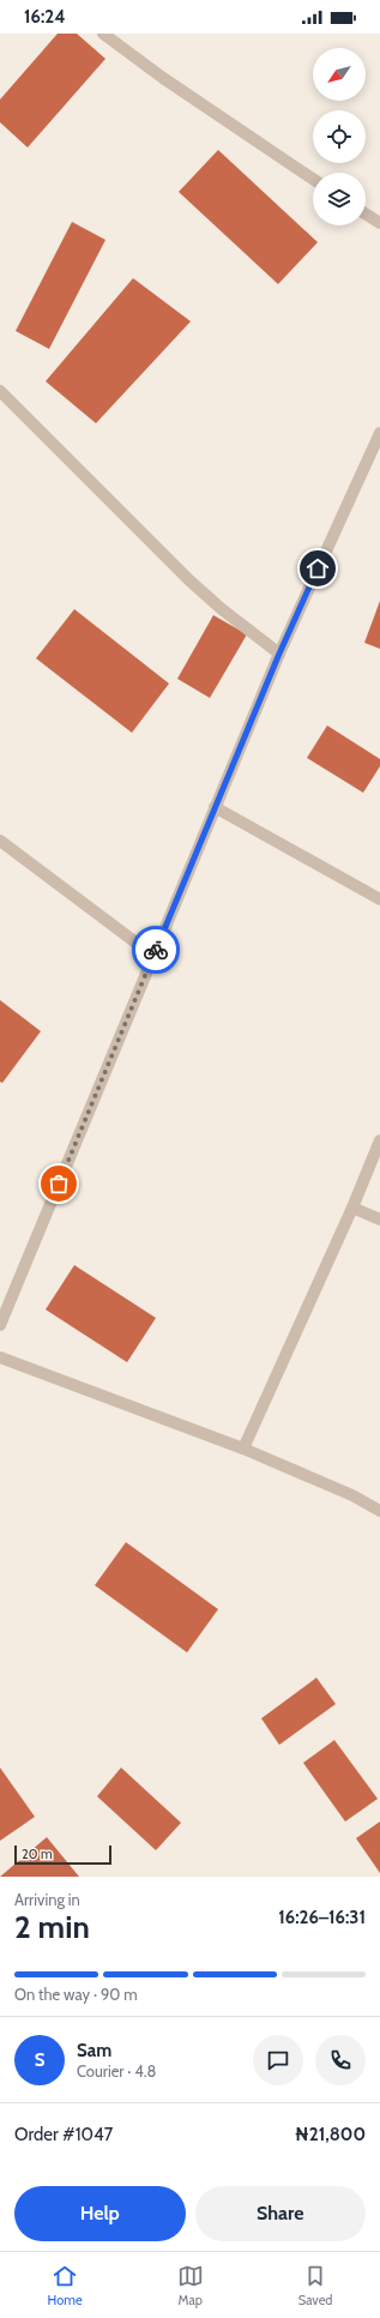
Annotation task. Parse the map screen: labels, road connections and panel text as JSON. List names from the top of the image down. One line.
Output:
{"scale_bar":"20 m","north":"bottom left","page":{"status":"16:24","scale":"20 m","heading":["2 min","Arriving in","16:26–16:31"],"panel":["Sam","Courier · 4.8","Order #1047","₦21,800"],"bar":"On the way · 90 m","round":"S","buttons":["Help","Share"],"tabs":["Home","Map","Saved"]}}
